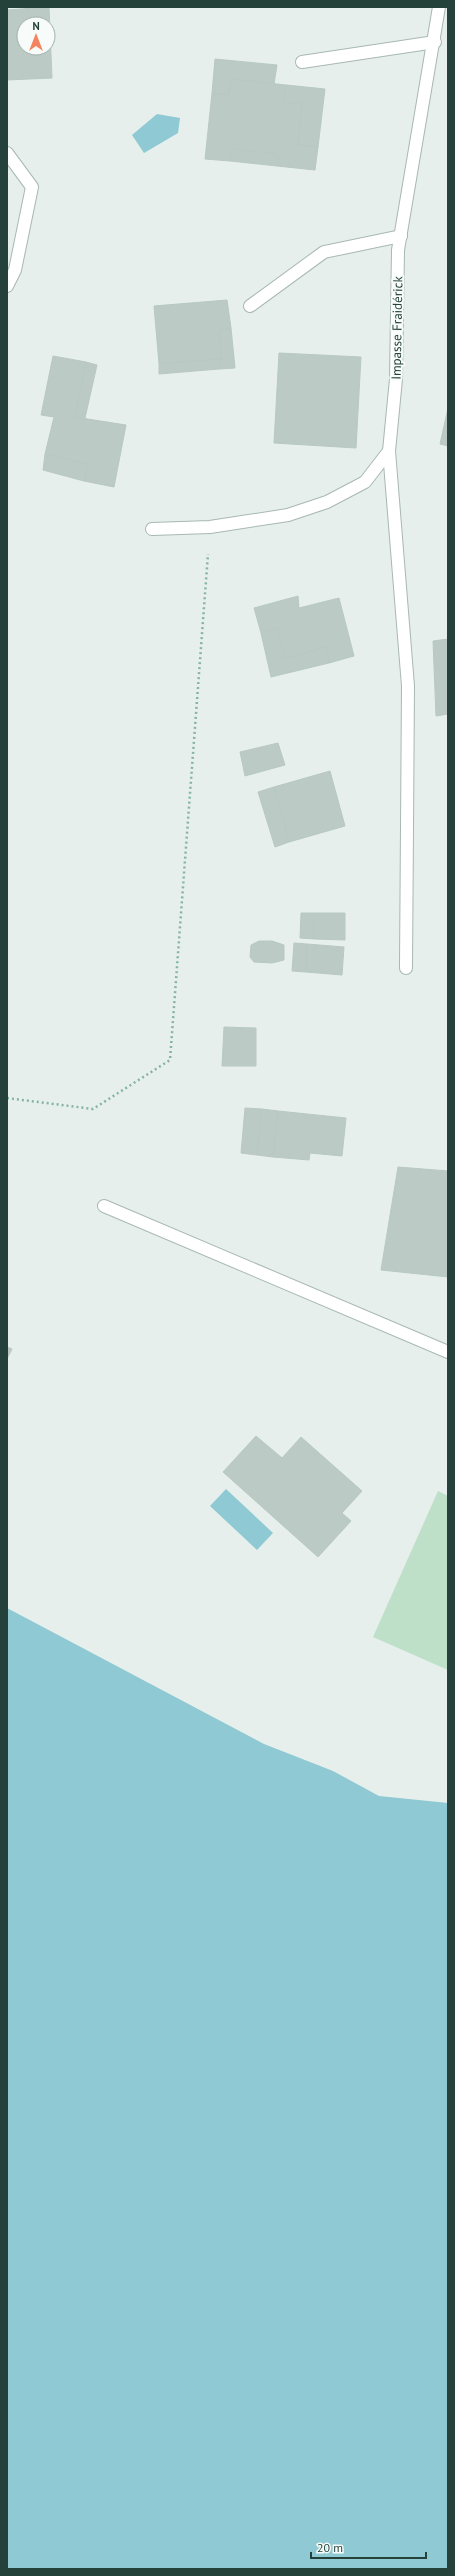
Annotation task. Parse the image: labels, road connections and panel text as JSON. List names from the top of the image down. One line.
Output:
{"streets":{"street":["Impasse Fraidérick"]},"scale_bar":"20 m","north":"top"}
